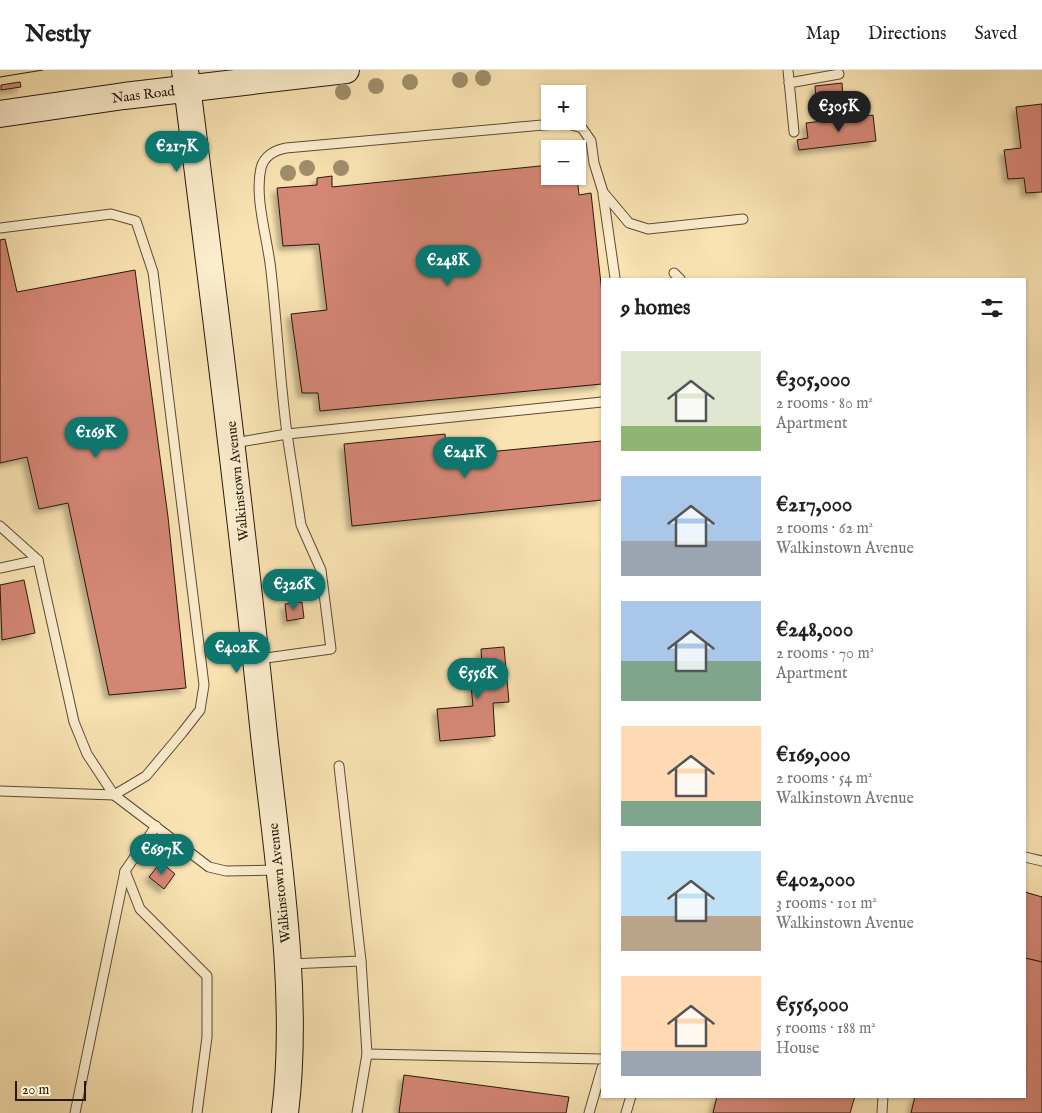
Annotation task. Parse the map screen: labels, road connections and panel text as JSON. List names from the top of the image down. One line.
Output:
{"streets":{"main road":["Naas Road","Walkinstown Avenue"]},"crossings":[["Naas Road","Walkinstown Avenue"]],"scale_bar":"20 m","page":{"header":"Nestly","nav":["Map","Directions","Saved"],"map_buttons":["+","−"],"price":["€305K","€217K","€248K","€169K","€241K","€326K","€402K","€556K","€697K"],"heading":"9 homes","list":[{"name":"€305,000","note":"2 rooms · 80 m² · Apartment"},{"name":"€217,000","note":"2 rooms · 62 m² · Walkinstown Avenue"},{"name":"€248,000","note":"2 rooms · 70 m² · Apartment"},{"name":"€169,000","note":"2 rooms · 54 m² · Walkinstown Avenue"},{"name":"€402,000","note":"3 rooms · 101 m² · Walkinstown Avenue"},{"name":"€556,000","note":"5 rooms · 188 m² · House"}],"scale":"20 m"}}
